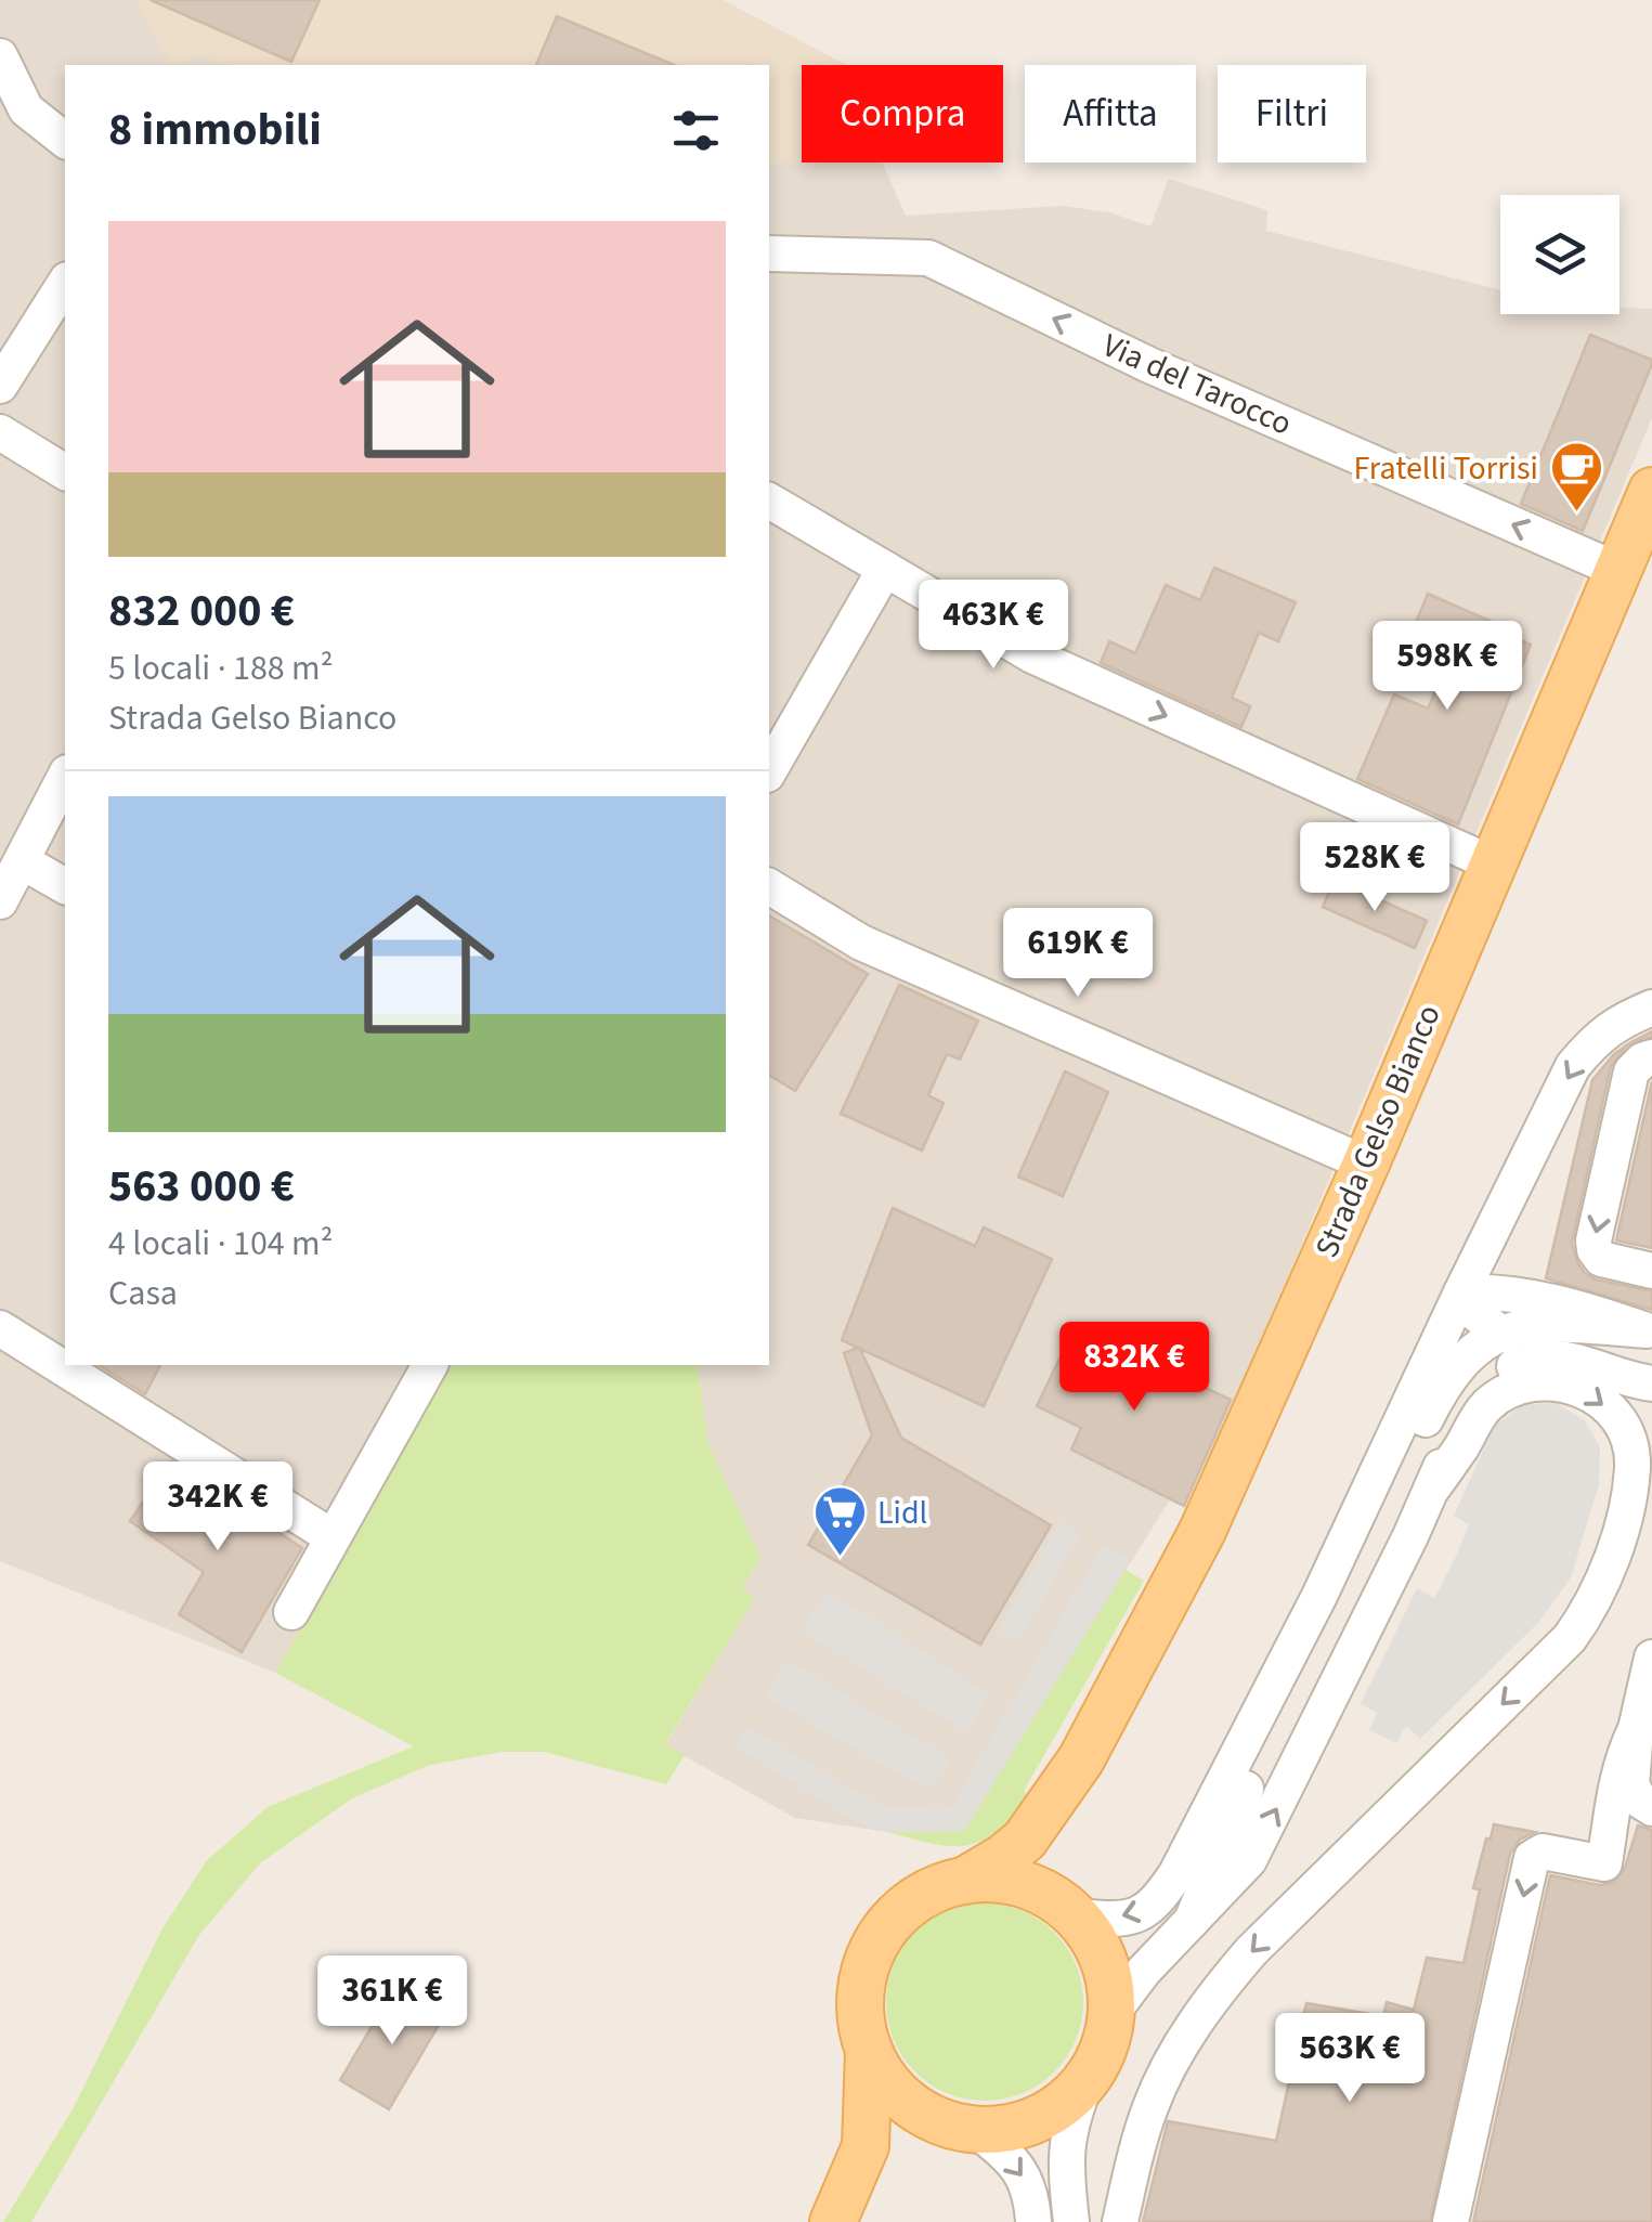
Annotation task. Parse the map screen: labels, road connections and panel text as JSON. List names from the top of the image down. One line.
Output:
{"streets":{"main road":["Strada Gelso Bianco"],"street":["Via del Tarocco"]},"crossings":[["Via del Tarocco","Strada Gelso Bianco"]],"places":{"cafe":["Fratelli Torrisi"],"supermarket":["Lidl"]},"page":{"chip":["Compra","Affitta","Filtri"],"heading":"8 immobili","list":[{"name":"832 000 €","note":"5 locali · 188 m² · Strada Gelso Bianco"},{"name":"563 000 €","note":"4 locali · 104 m² · Casa"}],"price":["463K €","598K €","528K €","619K €","832K €","342K €","361K €","563K €"]}}
